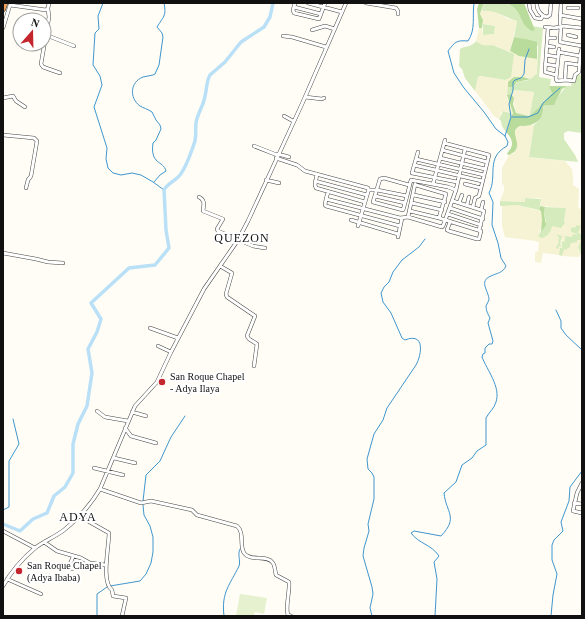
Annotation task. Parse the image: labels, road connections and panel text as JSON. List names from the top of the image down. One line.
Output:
{"districts":["QUEZON","ADYA"],"places":["San Roque Chapel - Adya Ilaya","San Roque Chapel (Adya Ibaba)"],"north":"top"}
